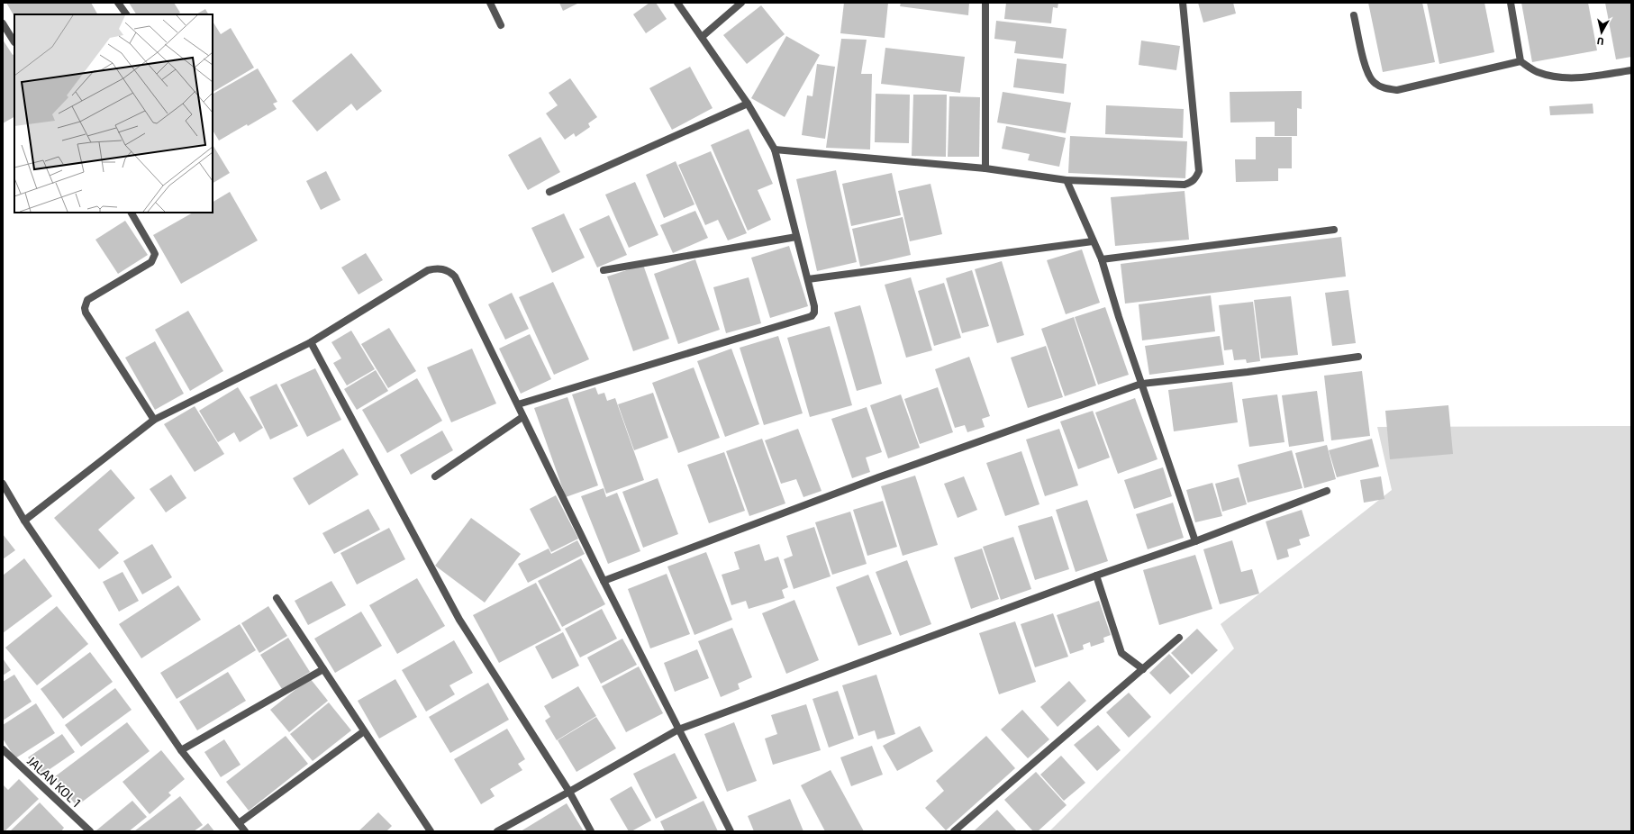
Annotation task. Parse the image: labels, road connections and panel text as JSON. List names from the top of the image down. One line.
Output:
{"streets":{"street":["JALAN KOL 1"]},"north":"bottom"}
